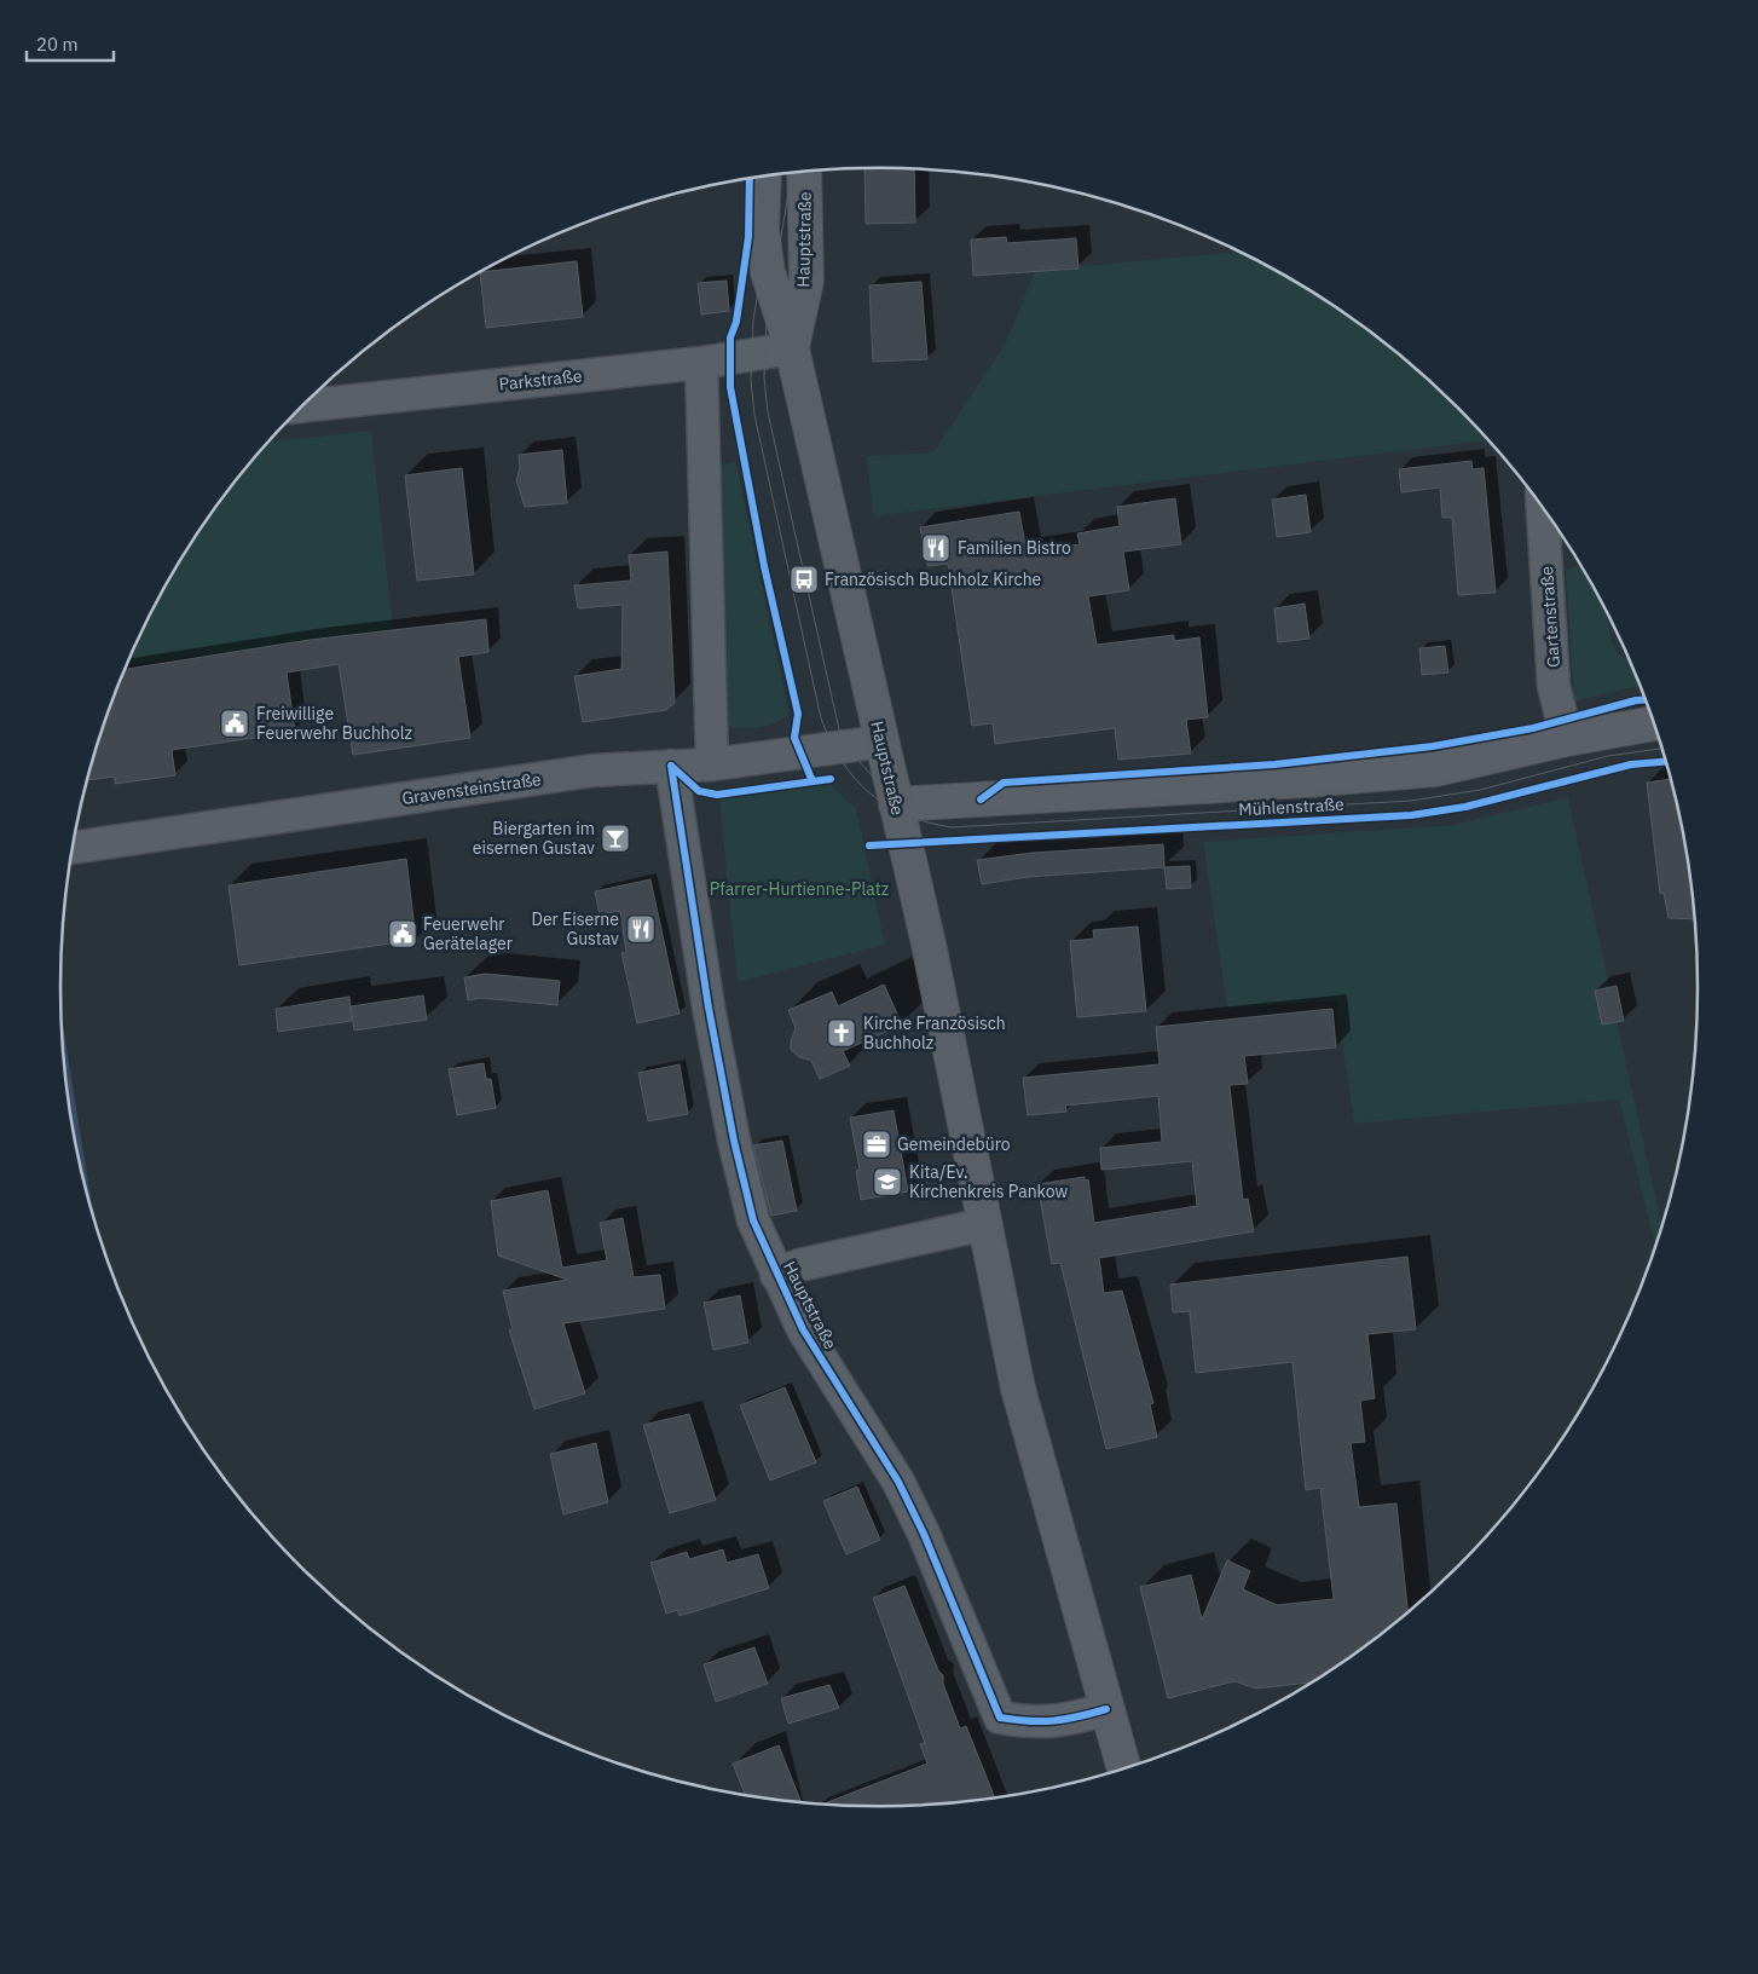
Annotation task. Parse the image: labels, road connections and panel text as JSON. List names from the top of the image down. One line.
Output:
{"streets":{"main road":["Hauptstraße"],"street":["Parkstraße","Gartenstraße","Gravensteinstraße","Mühlenstraße"]},"crossings":[["Hauptstraße","Parkstraße"],["Hauptstraße","Gravensteinstraße"],["Hauptstraße","Mühlenstraße"],["Gartenstraße","Mühlenstraße"]],"parks":["Pfarrer-Hurtienne-Platz"],"places":{"restaurant":["Familien Bistro","Der Eiserne Gustav"],"bus stop":["Französisch Buchholz Kirche"],"public building":["Freiwillige Feuerwehr Buchholz","Feuerwehr Gerätelager"],"bar":["Biergarten im eisernen Gustav"],"church":["Kirche Französisch Buchholz"],"office":["Gemeindebüro"],"school or university":["Kita/Ev. Kirchenkreis Pankow"]},"scale_bar":"20 m"}
